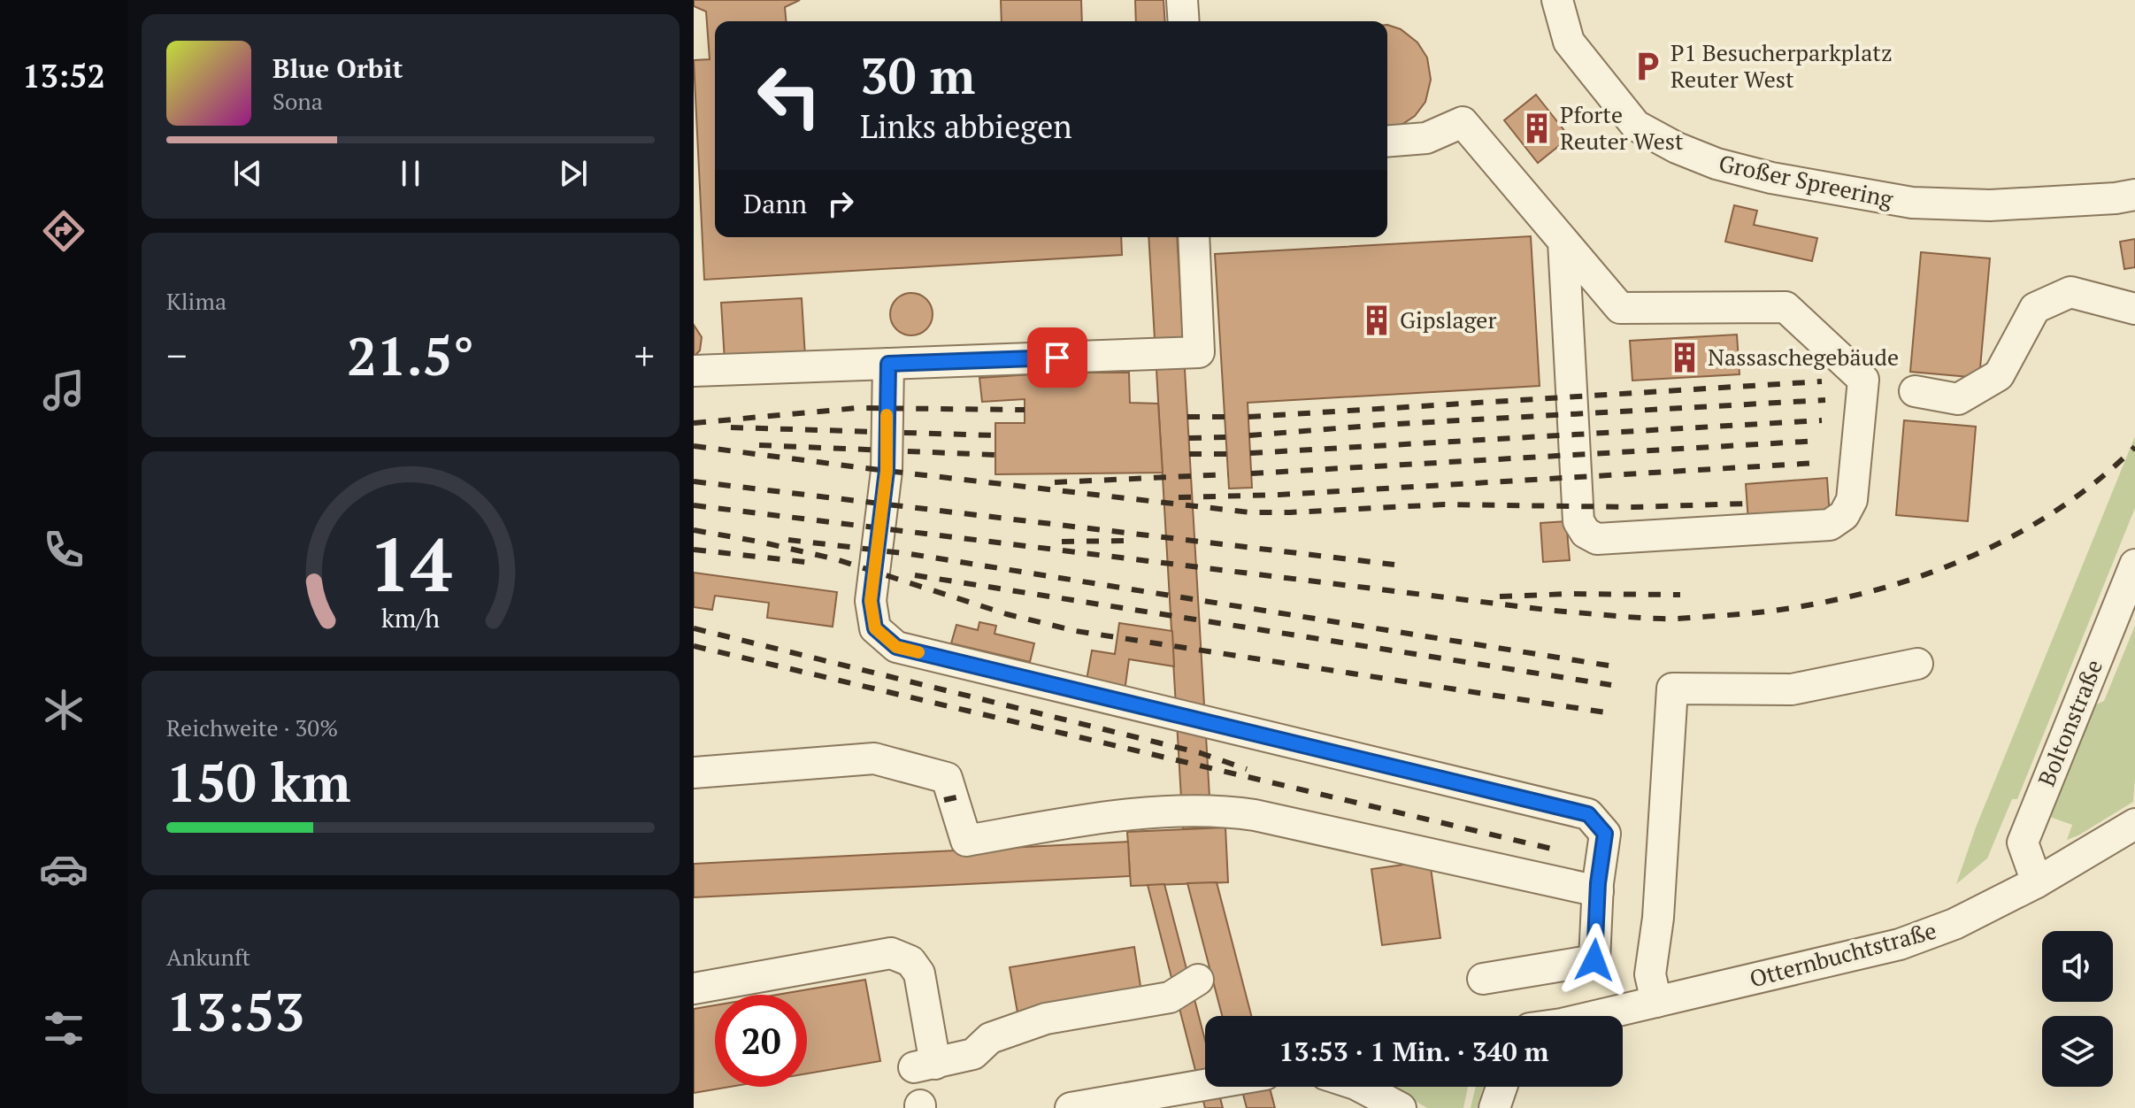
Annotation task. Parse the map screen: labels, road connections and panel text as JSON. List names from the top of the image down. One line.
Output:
{"streets":{"street":["Großer Spreering","Boltonstraße","Otternbuchtstraße"]},"crossings":[["Boltonstraße","Otternbuchtstraße"]],"places":{"parking":["P1 Besucherparkplatz Reuter West"],"building":["Pforte Reuter West","Gipslager","Nassaschegebäude"]},"page":{"tabs":"13:52","turn":["30 m","Links abbiegen"],"song":["Blue Orbit","Sona"],"then":"Dann","tile":["Klima",["Reichweite · 30%","150 km"],["Ankunft","13:53"]],"heat":["−","21.5°","+"],"limit":"20","trip":"13:53 · 1 Min. · 340 m","gauge":["14","km/h"]}}
